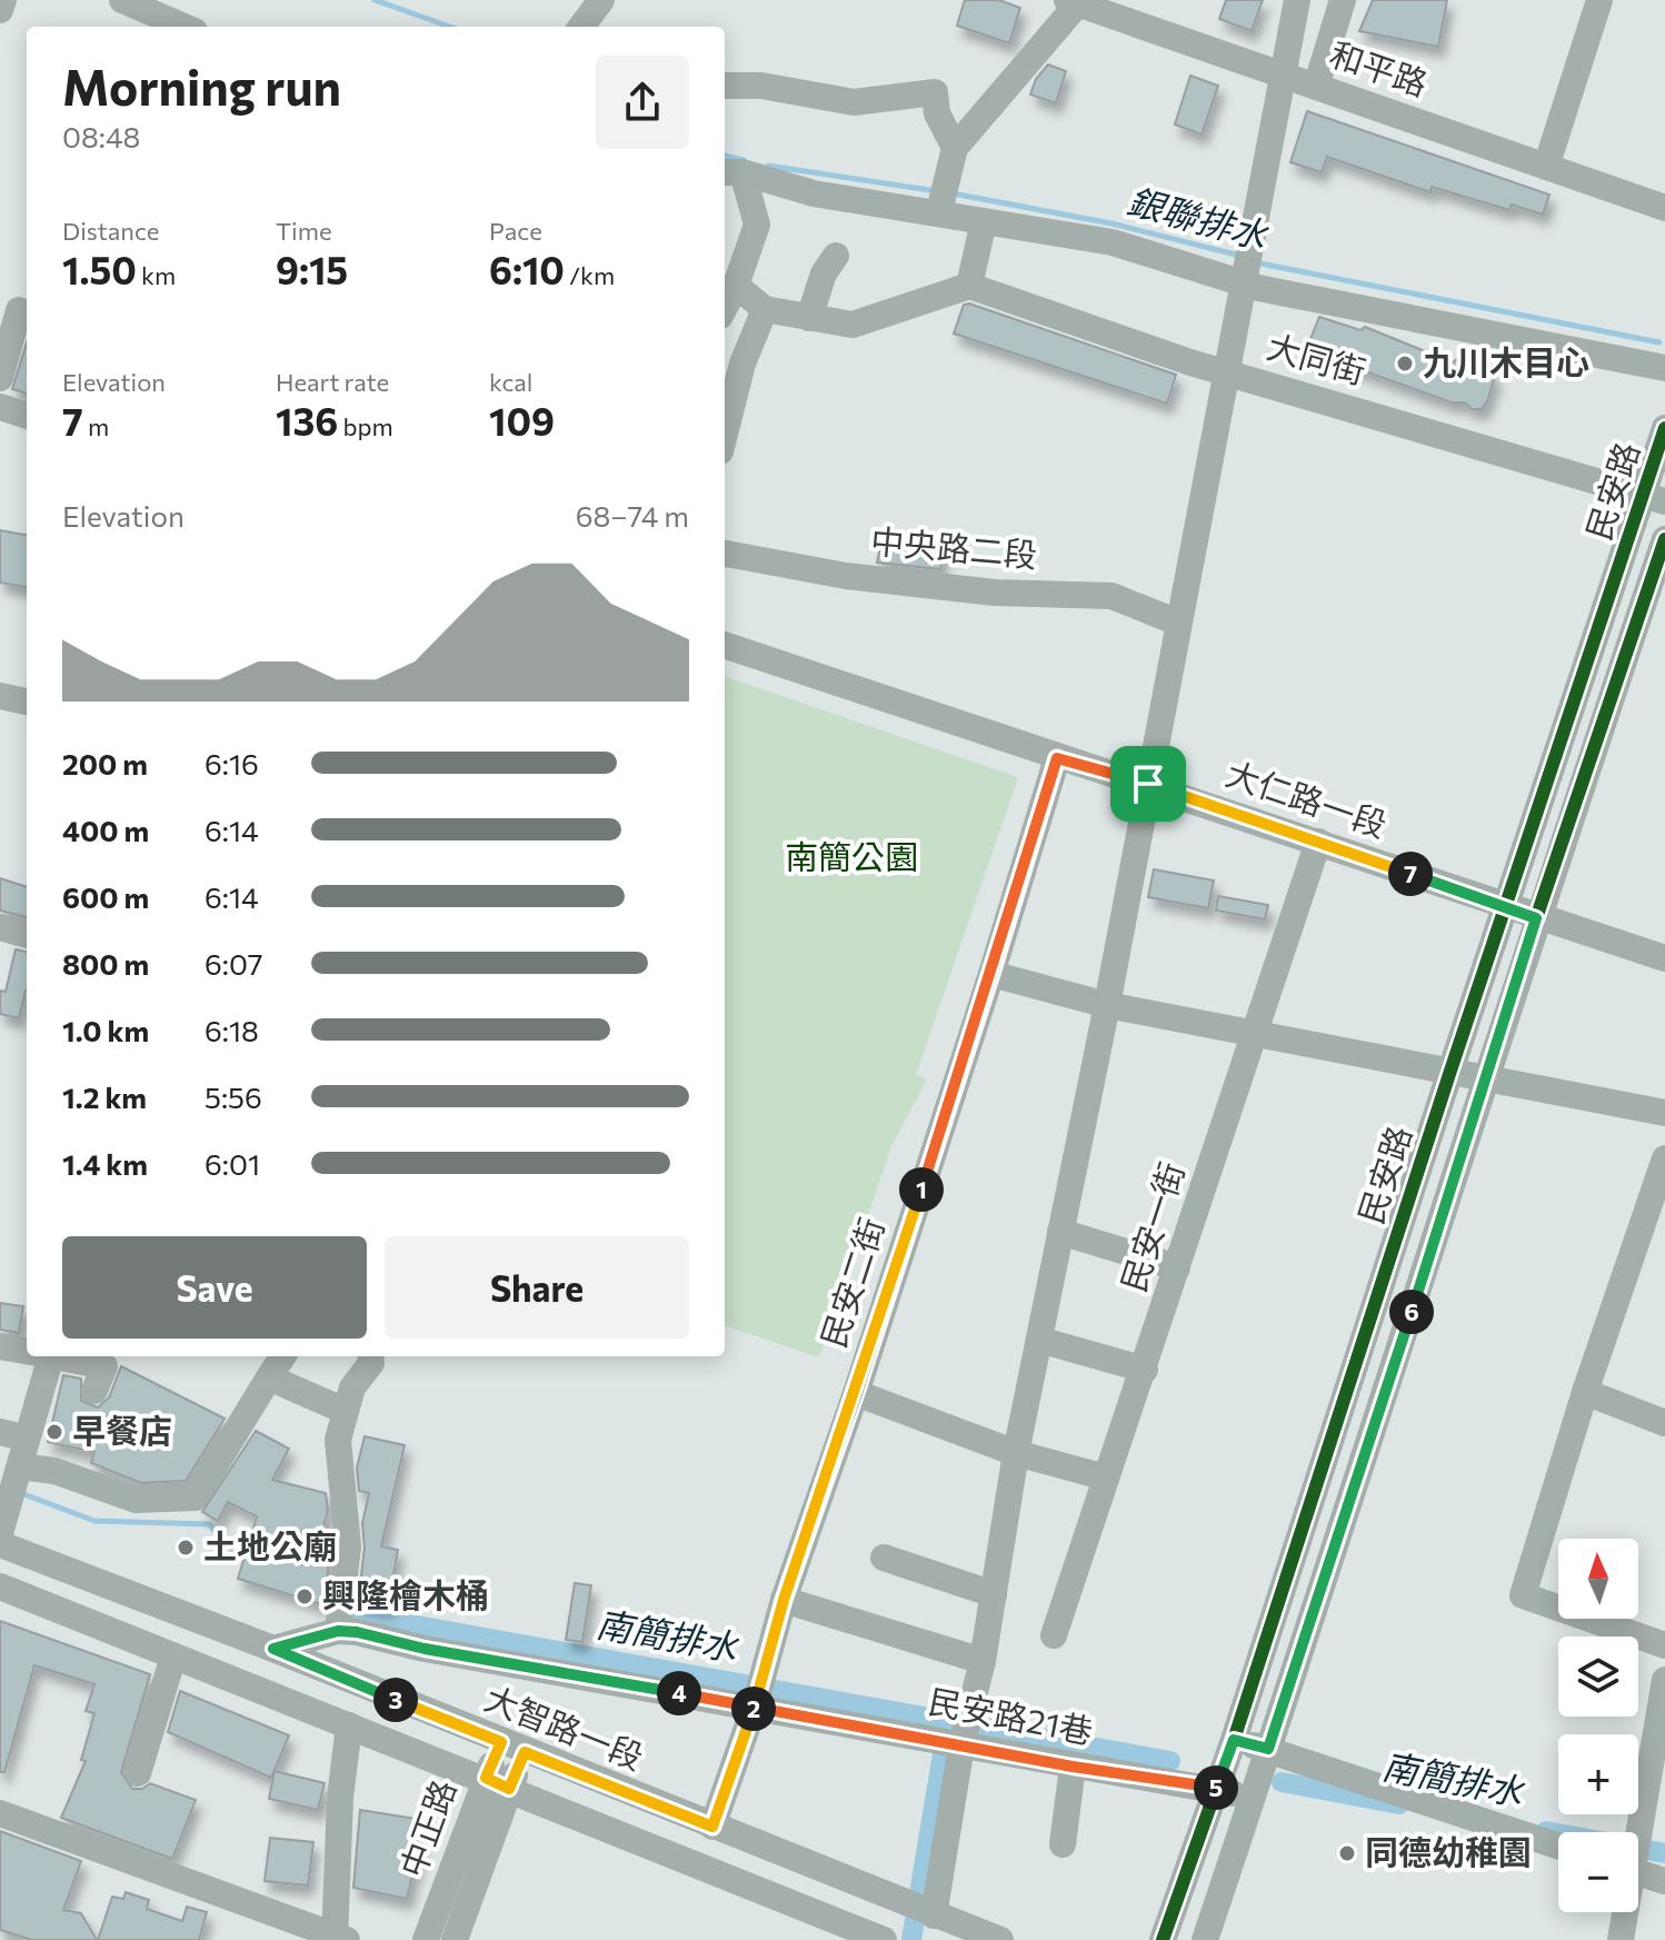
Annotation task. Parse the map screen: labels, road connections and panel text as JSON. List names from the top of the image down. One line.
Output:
{"streets":{"street":["和平路","大同街","民安路","中央路二段","大仁路一段","民安一街","民安二街","民安路21巷","大智路一段","中正路"]},"crossings":[["大同街","民安路"],["民安路","大仁路一段"],["民安路","民安路21巷"],["大仁路一段","民安一街"],["大仁路一段","民安二街"],["民安二街","民安路21巷"],["民安二街","大智路一段"],["大智路一段","中正路"]],"water":["銀聯排水","南簡排水"],"parks":["南簡公園"],"places":["九川木目心","早餐店","土地公廟","興隆檜木桶","同德幼稚園"],"north":"top","page":{"heading":["Morning run","08:48"],"stats":[["Distance","1.50 km"],["Time","9:15"],["Pace","6:10 /km"],["Elevation","7 m"],["Heart rate","136 bpm"],["kcal","109"]],"chart":["Elevation","68–74 m"],"list":[{"name":"200 m","note":"6:16"},{"name":"400 m","note":"6:14"},{"name":"600 m","note":"6:14"},{"name":"800 m","note":"6:07"},{"name":"1.0 km","note":"6:18"},{"name":"1.2 km","note":"5:56"},{"name":"1.4 km","note":"6:01"}],"pins":["7","1","6","4","3","2","5"],"buttons":["Save","Share"],"map_buttons":["+","−"]}}
